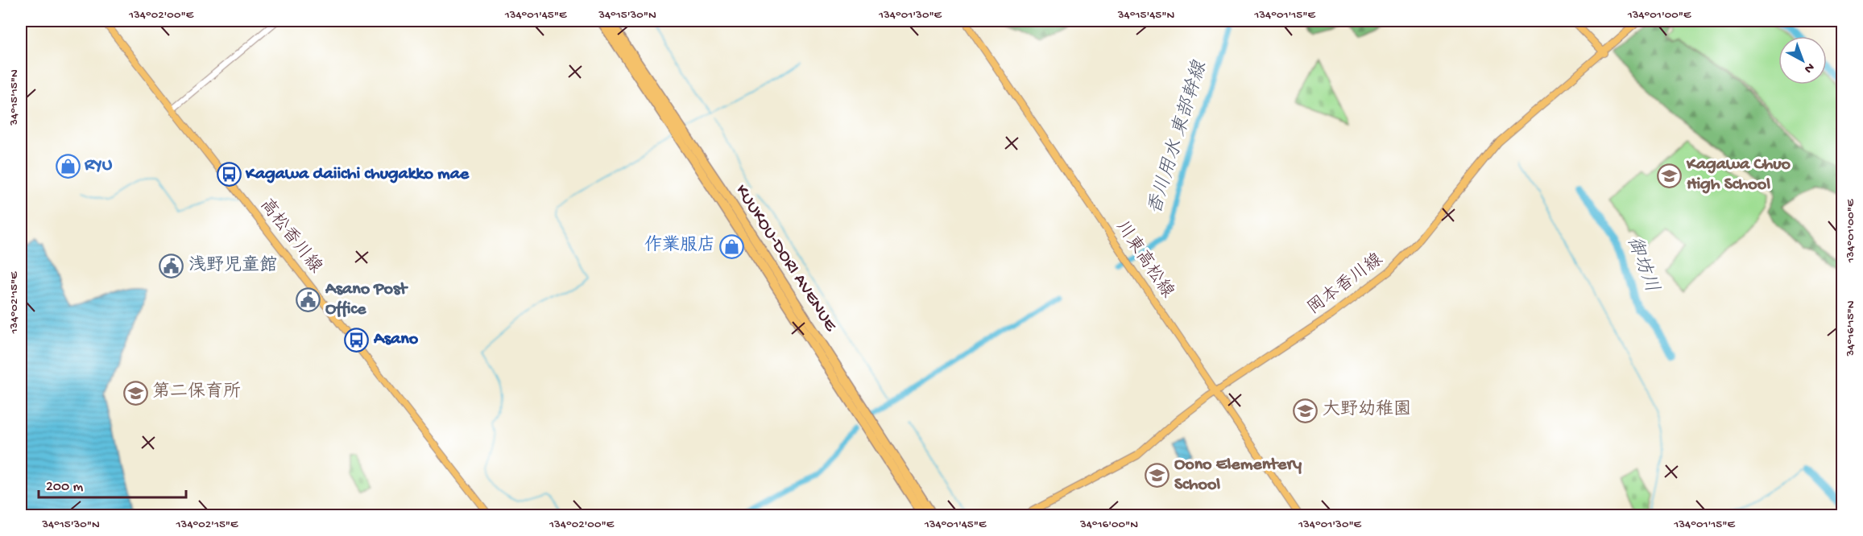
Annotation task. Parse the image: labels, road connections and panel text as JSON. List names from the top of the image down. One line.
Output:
{"streets":{"highway":["KUUKOU-DORI AVENUE"],"main road":["高松香川線","川東高松線","岡本香川線"]},"crossings":[["川東高松線","岡本香川線"]],"water":["香川用水 東部幹線","御坊川"],"places":{"shop":["RYU","作業服店"],"bus stop":["Kagawa daiichi chugakko mae","Asano"],"school or university":["Kagawa Chuo High School","第二保育所","大野幼稚園","Oono Elementery School"],"public building":["浅野児童館","Asano Post Office"]},"scale_bar":"200 m","north":"bottom right","coordinates":["134°02'00\"E","134°01'45\"E","34°15'30\"N","134°01'30\"E","34°15'45\"N","134°01'15\"E","134°01'00\"E","34°15'15\"N","134°02'15\"E","34°16'15\"N","34°16'00\"N"]}
